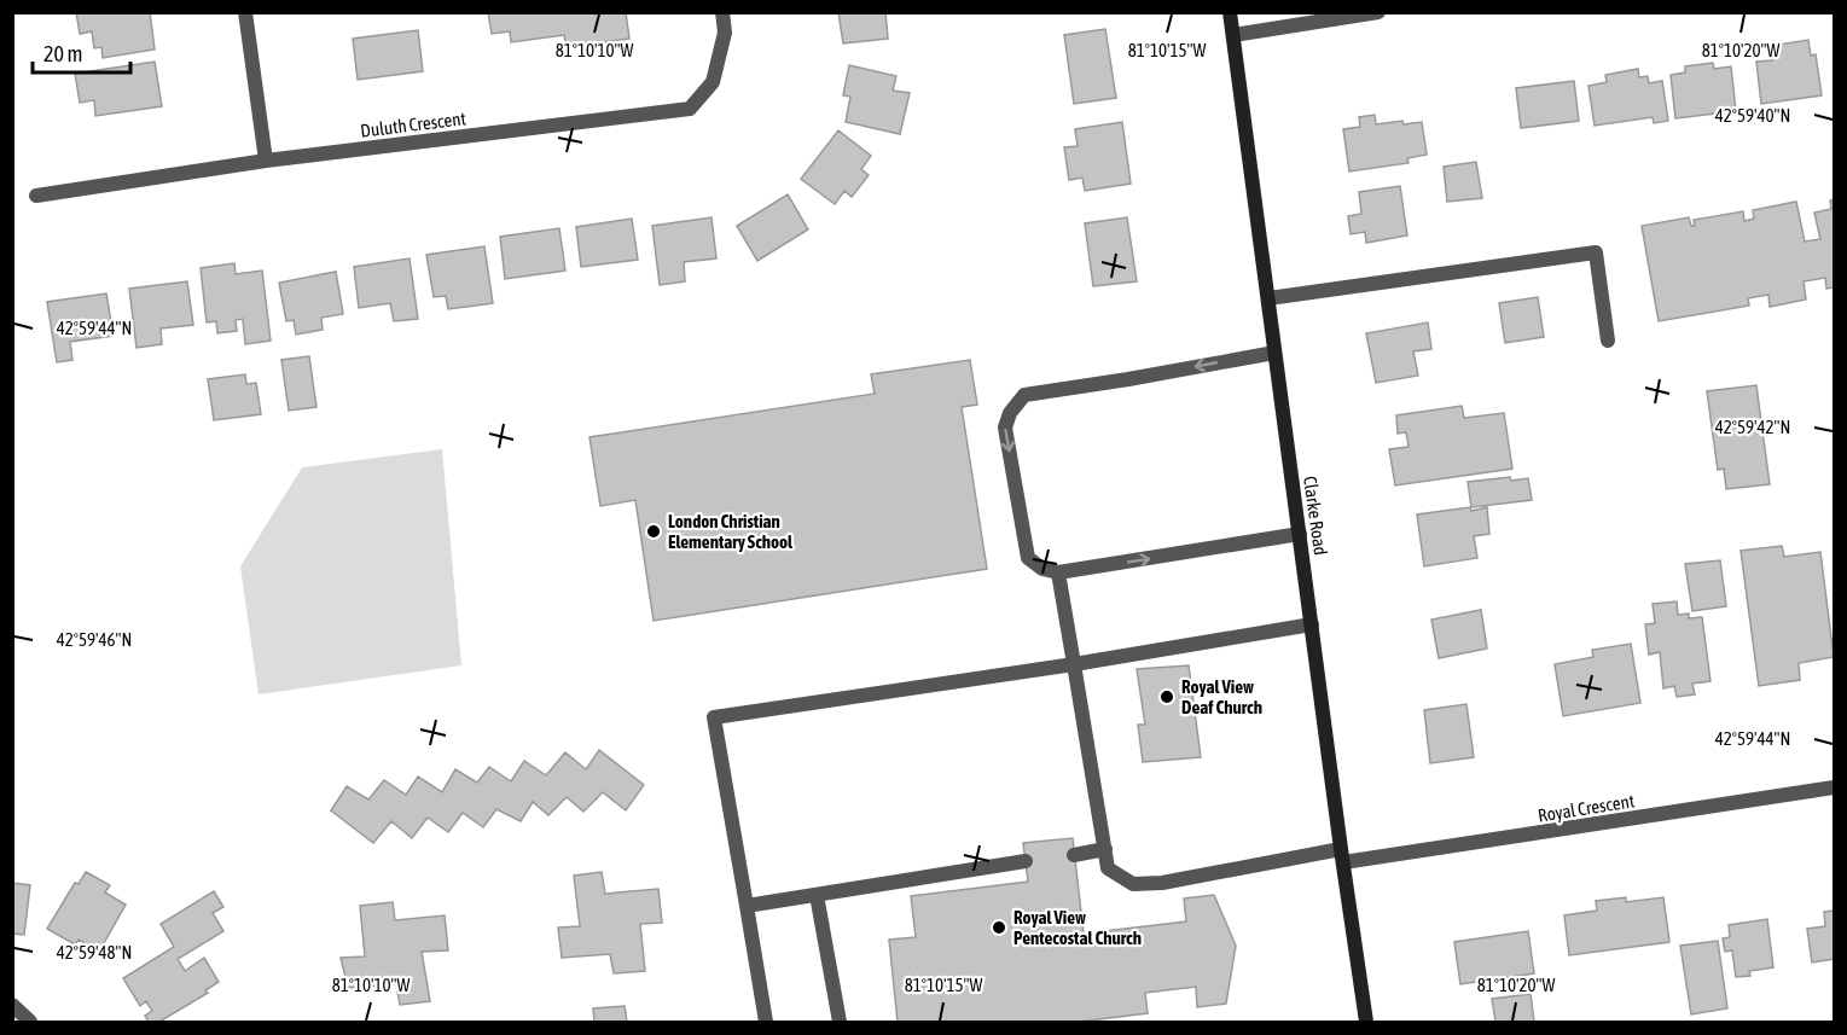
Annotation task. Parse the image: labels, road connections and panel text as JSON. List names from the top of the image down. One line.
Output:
{"streets":{"main road":["Clarke Road"],"street":["Duluth Crescent","Royal Crescent"]},"crossings":[["Clarke Road","Royal Crescent"]],"places":["London Christian Elementary School","Royal View Deaf Church","Royal View Pentecostal Church"],"scale_bar":"20 m","coordinates":["81°10'10\"W","81°10'15\"W","81°10'20\"W","42°59'40\"N","42°59'44\"N","42°59'42\"N","42°59'46\"N","42°59'48\"N"]}
